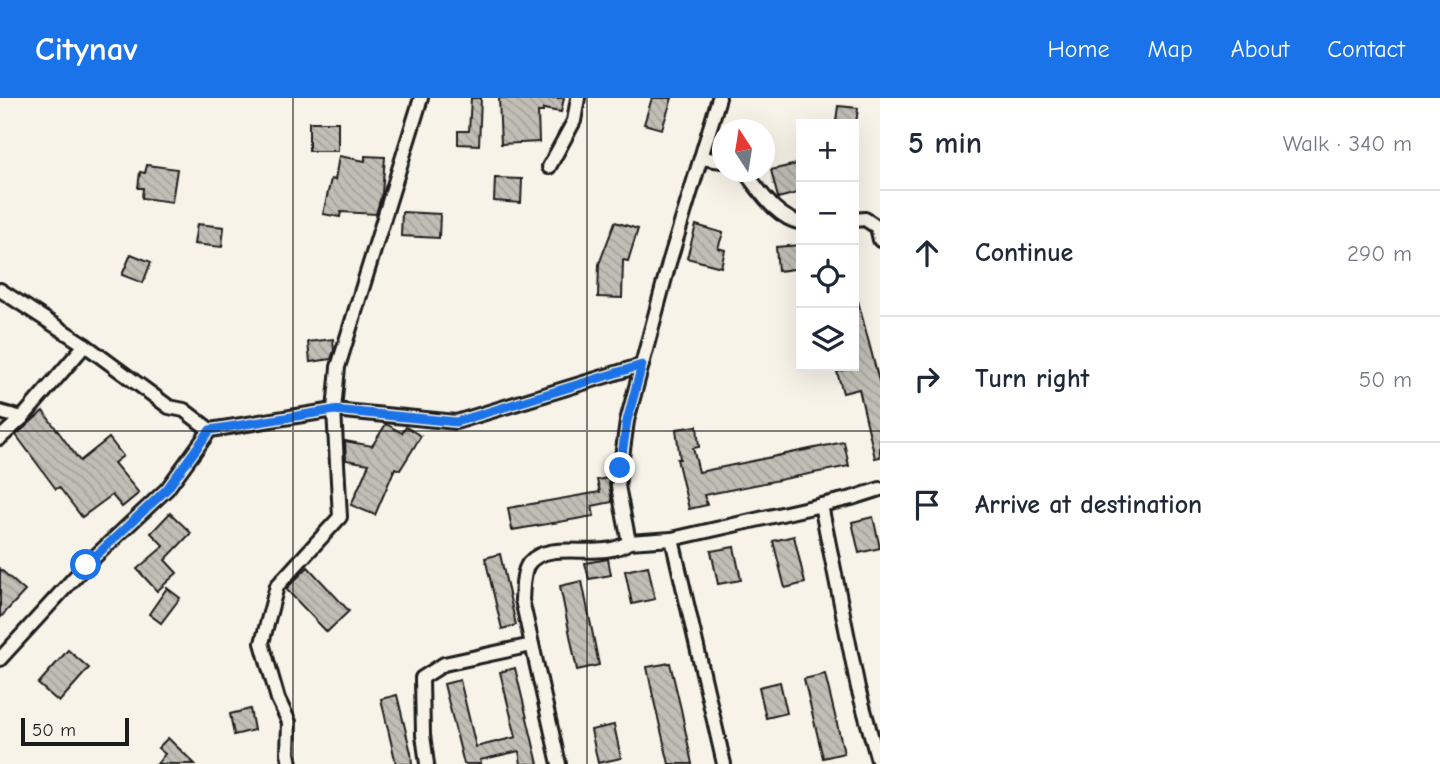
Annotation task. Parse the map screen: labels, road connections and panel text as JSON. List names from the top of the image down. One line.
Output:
{"scale_bar":"50 m","north":"top","page":{"header":"Citynav","nav":["Home","Map","About","Contact"],"heading":["5 min","Walk · 340 m"],"map_buttons":["+","−"],"list":[["Continue","290 m"],["Turn right","50 m"],"Arrive at destination"],"scale":"50 m"}}
